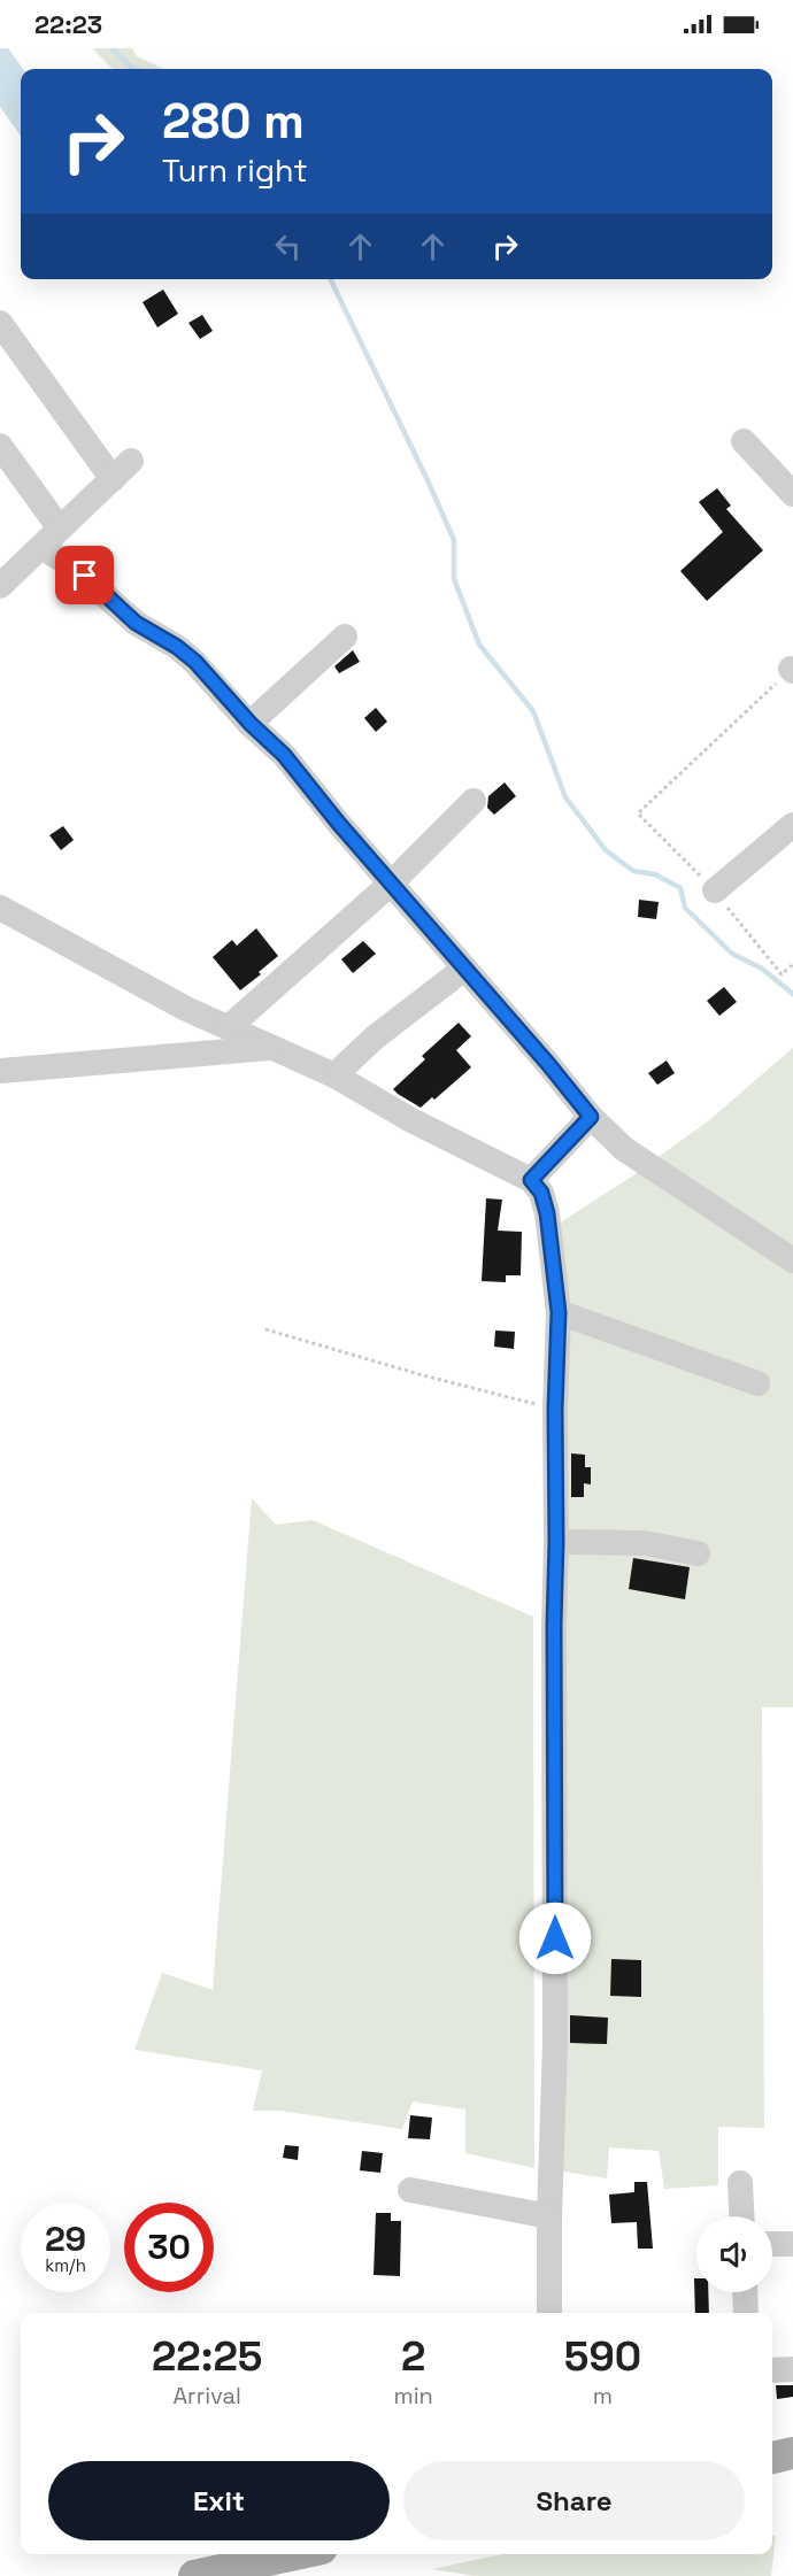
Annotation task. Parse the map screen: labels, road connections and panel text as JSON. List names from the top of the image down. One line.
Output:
{"page":{"status":"22:23","turn":["280 m","Turn right"],"speed":"29 km/h","limit":"30","eta":["22:25","Arrival","2","min","590","m"],"buttons":["Exit","Share"]}}
